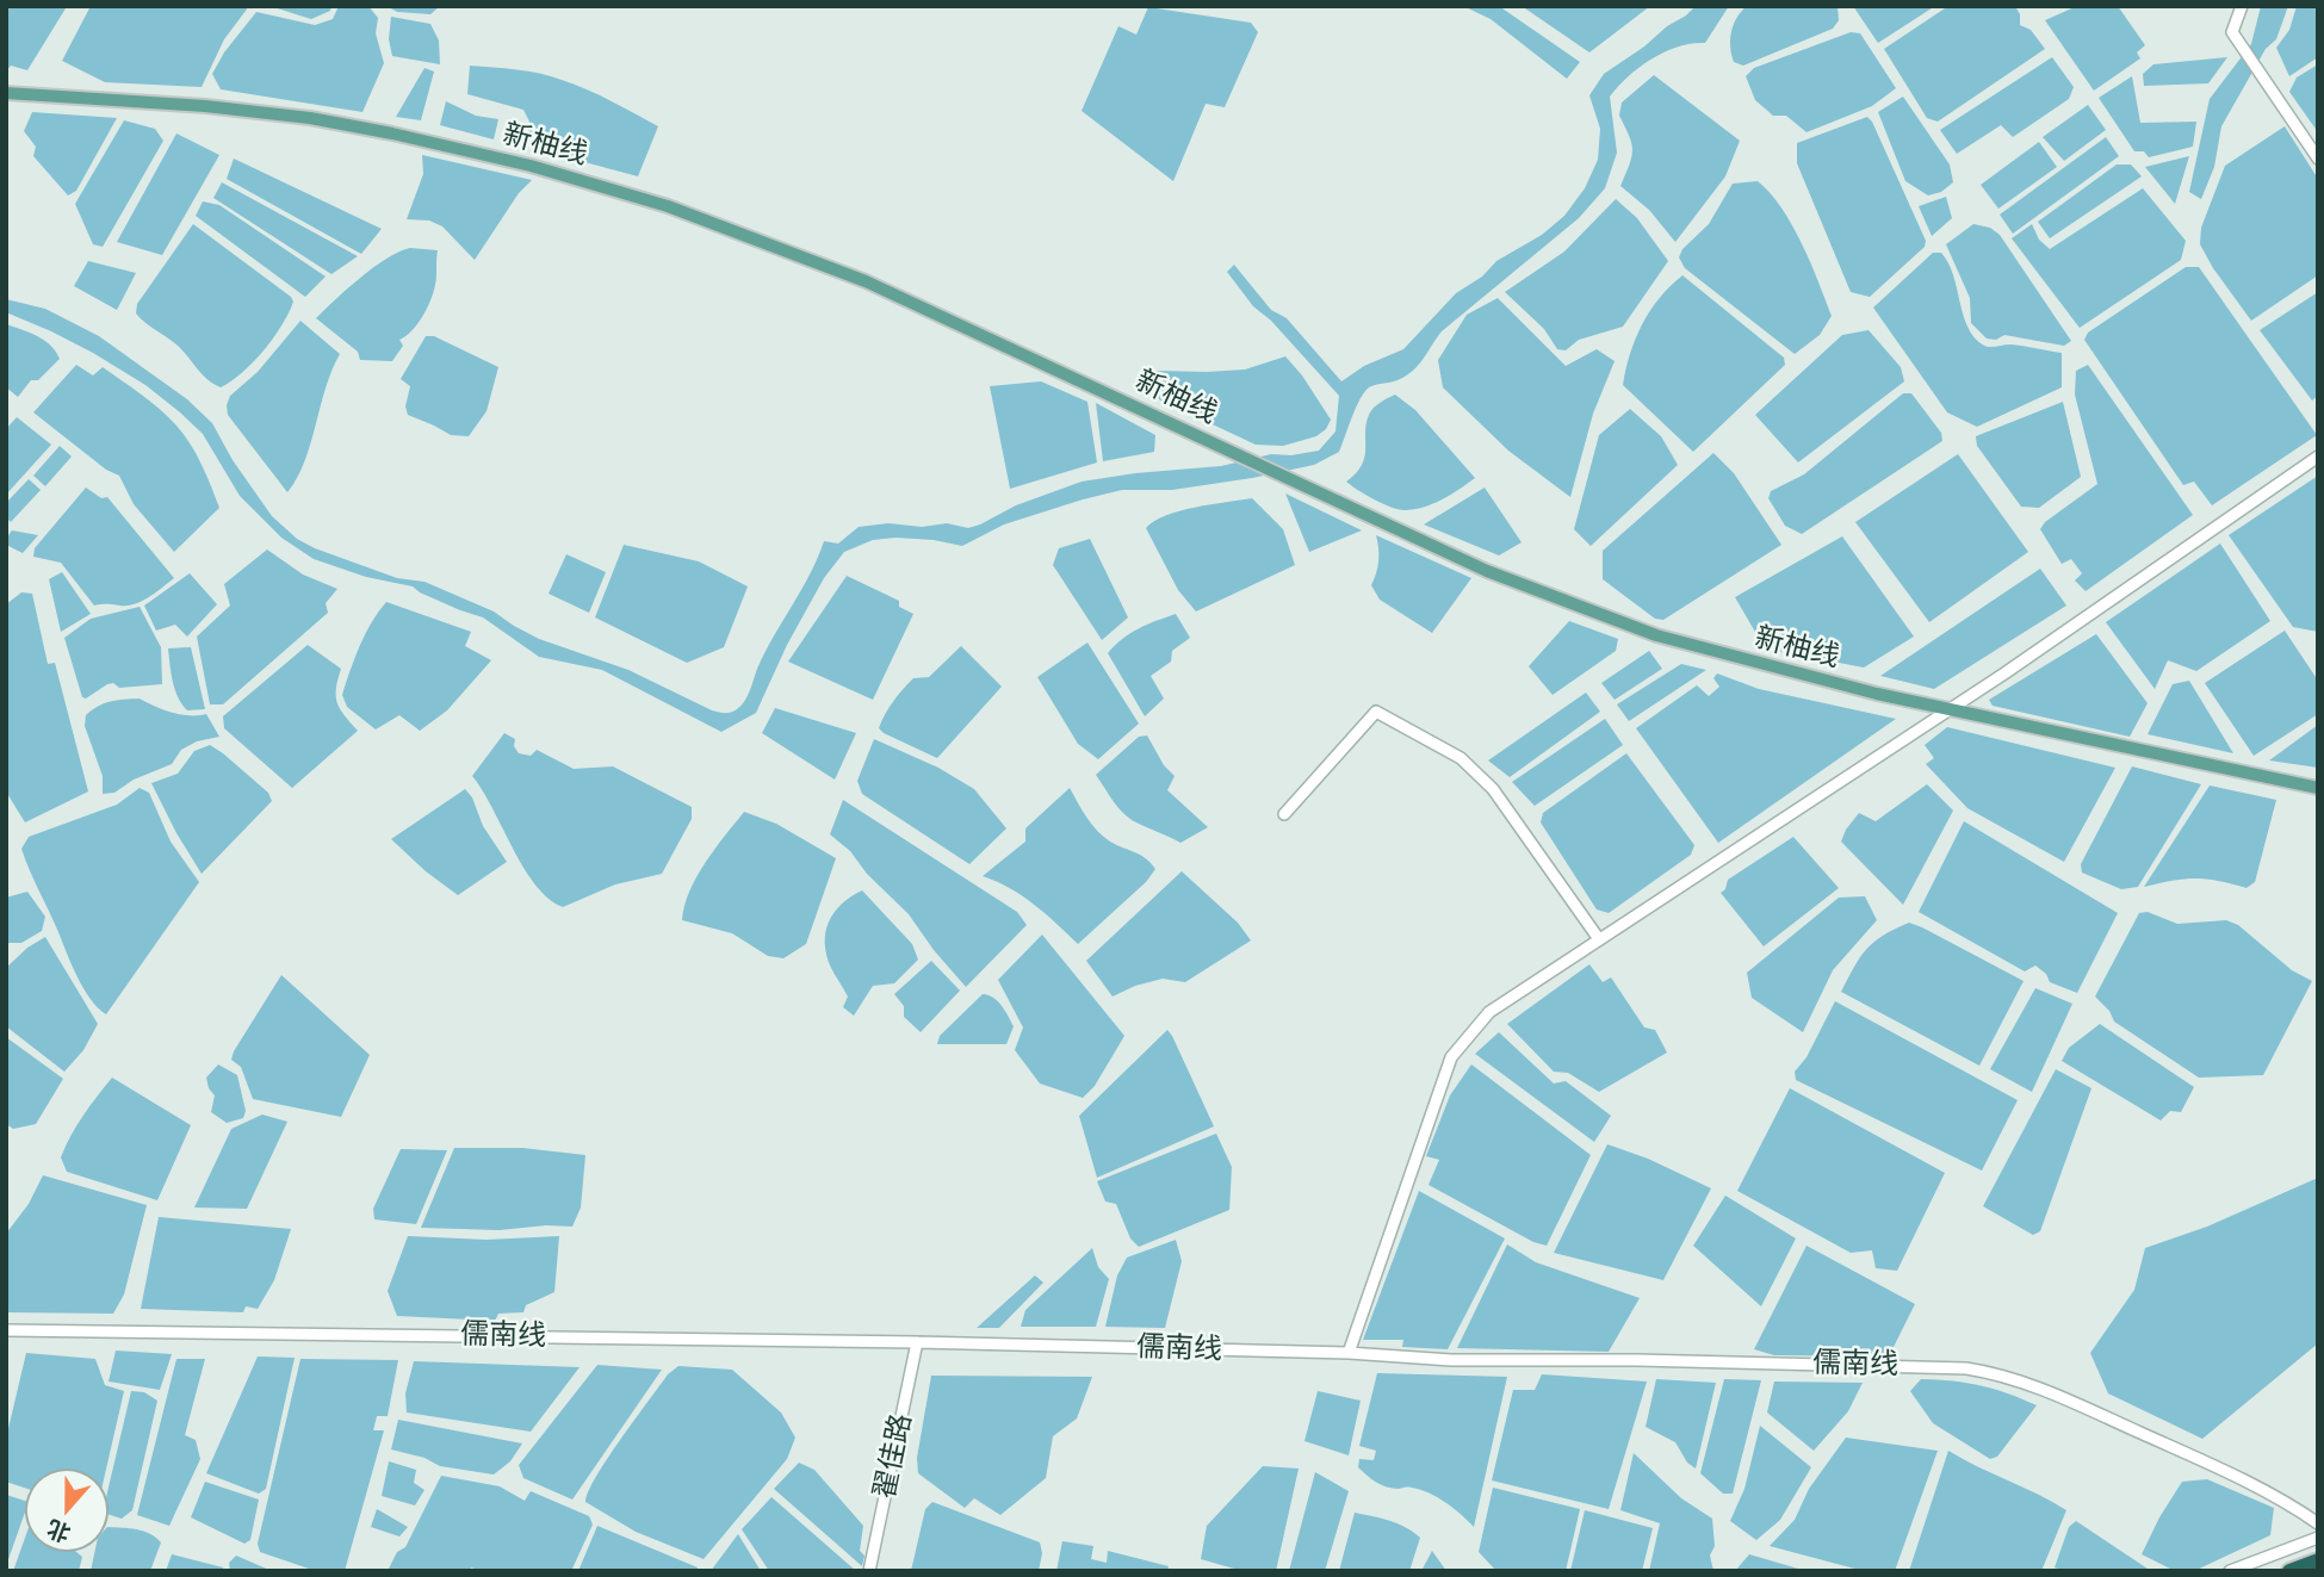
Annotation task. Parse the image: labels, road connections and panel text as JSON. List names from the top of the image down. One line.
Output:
{"streets":{"main road":["新柚线"],"street":["儒南线","翟佳路"]},"crossings":[["儒南线","翟佳路"]],"north":"bottom"}
